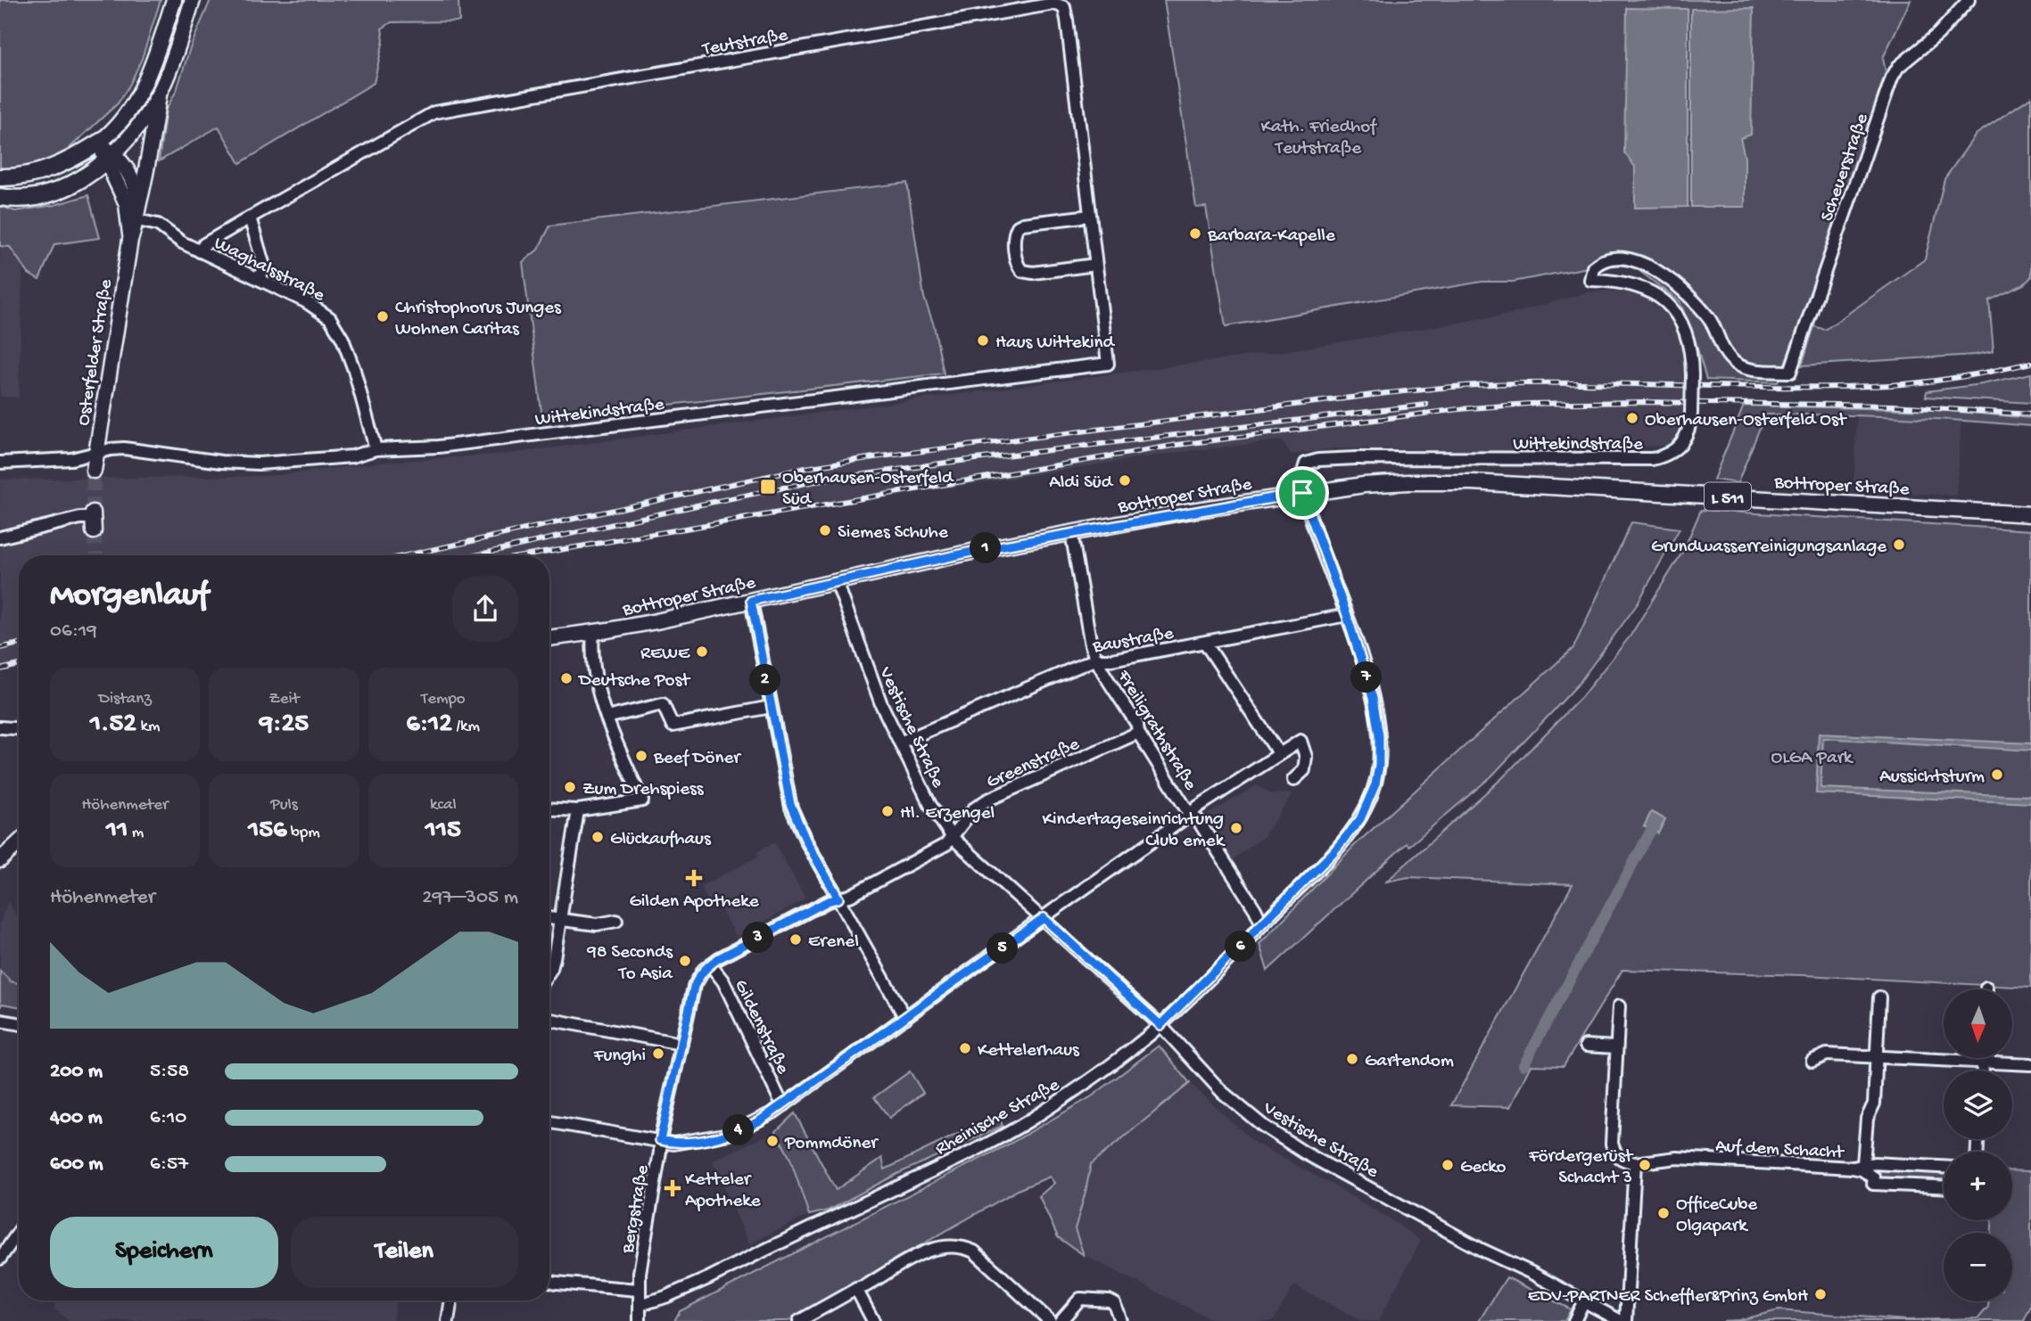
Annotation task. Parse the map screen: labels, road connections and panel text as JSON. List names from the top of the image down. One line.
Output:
{"streets":{"main road":["Osterfelder Straße","Bottroper Straße","L 511"],"street":["Teutstraße","Scheuerstraße","Waghalsstraße","Wittekindstraße","Baustraße","Vestische Straße","Freiligrathstraße","Greenstraße","Gildenstraße","Rheinische Straße","Auf dem Schacht","Bergstraße"]},"crossings":[["Teutstraße","Waghalsstraße"],["Teutstraße","Wittekindstraße"],["Scheuerstraße","Wittekindstraße"],["Waghalsstraße","Osterfelder Straße"],["Waghalsstraße","Wittekindstraße"],["Osterfelder Straße","Wittekindstraße"],["Wittekindstraße","Bottroper Straße"],["Wittekindstraße","Rheinische Straße"],["Bottroper Straße","Vestische Straße"],["Bottroper Straße","Freiligrathstraße"],["Bottroper Straße","Rheinische Straße"],["Baustraße","Vestische Straße"],["Baustraße","Freiligrathstraße"],["Baustraße","Rheinische Straße"],["Vestische Straße","Greenstraße"],["Vestische Straße","Rheinische Straße"],["Freiligrathstraße","Greenstraße"],["Freiligrathstraße","Rheinische Straße"],["Gildenstraße","Bergstraße"],["Rheinische Straße","Bergstraße"]],"parks":["Kath. Friedhof Teutstraße","OLGA Park"],"places":{"other":["Barbara-Kapelle","Christophorus Junges Wohnen Caritas","Haus Wittekind","Oberhausen-Osterfeld Ost","Aldi Süd","Siemes Schuhe","Grundwasserreinigungsanlage","REWE","Deutsche Post","Beef Döner","Aussichtsturm","Zum Drehspiess","Hl. Erzengel","Kindertageseinrichtung Club emek","Glückaufhaus","Erenel","98 Seconds To Asia","Kettelerhaus","Funghi","Gartendom","Pommdöner","Gecko","Fördergerüst Schacht 3","OfficeCube Olgapark","EDV-PARTNER Scheffler&Prinz GmbH"],"transit":["Oberhausen-Osterfeld Süd"],"health":["Gilden Apotheke","Ketteler Apotheke"]},"north":"bottom","page":{"pins":["1","7","2","3","6","5","4"],"heading":["Morgenlauf","06:19"],"stats":[["Distanz","1.52 km"],["Zeit","9:25"],["Tempo","6:12 /km"],["Höhenmeter","11 m"],["Puls","156 bpm"],["kcal","115"]],"chart":["Höhenmeter","297–305 m"],"map_buttons":["+","−"],"list":[{"name":"200 m","note":"5:58"},{"name":"400 m","note":"6:10"},{"name":"600 m","note":"6:57"}],"buttons":["Speichern","Teilen"]}}
